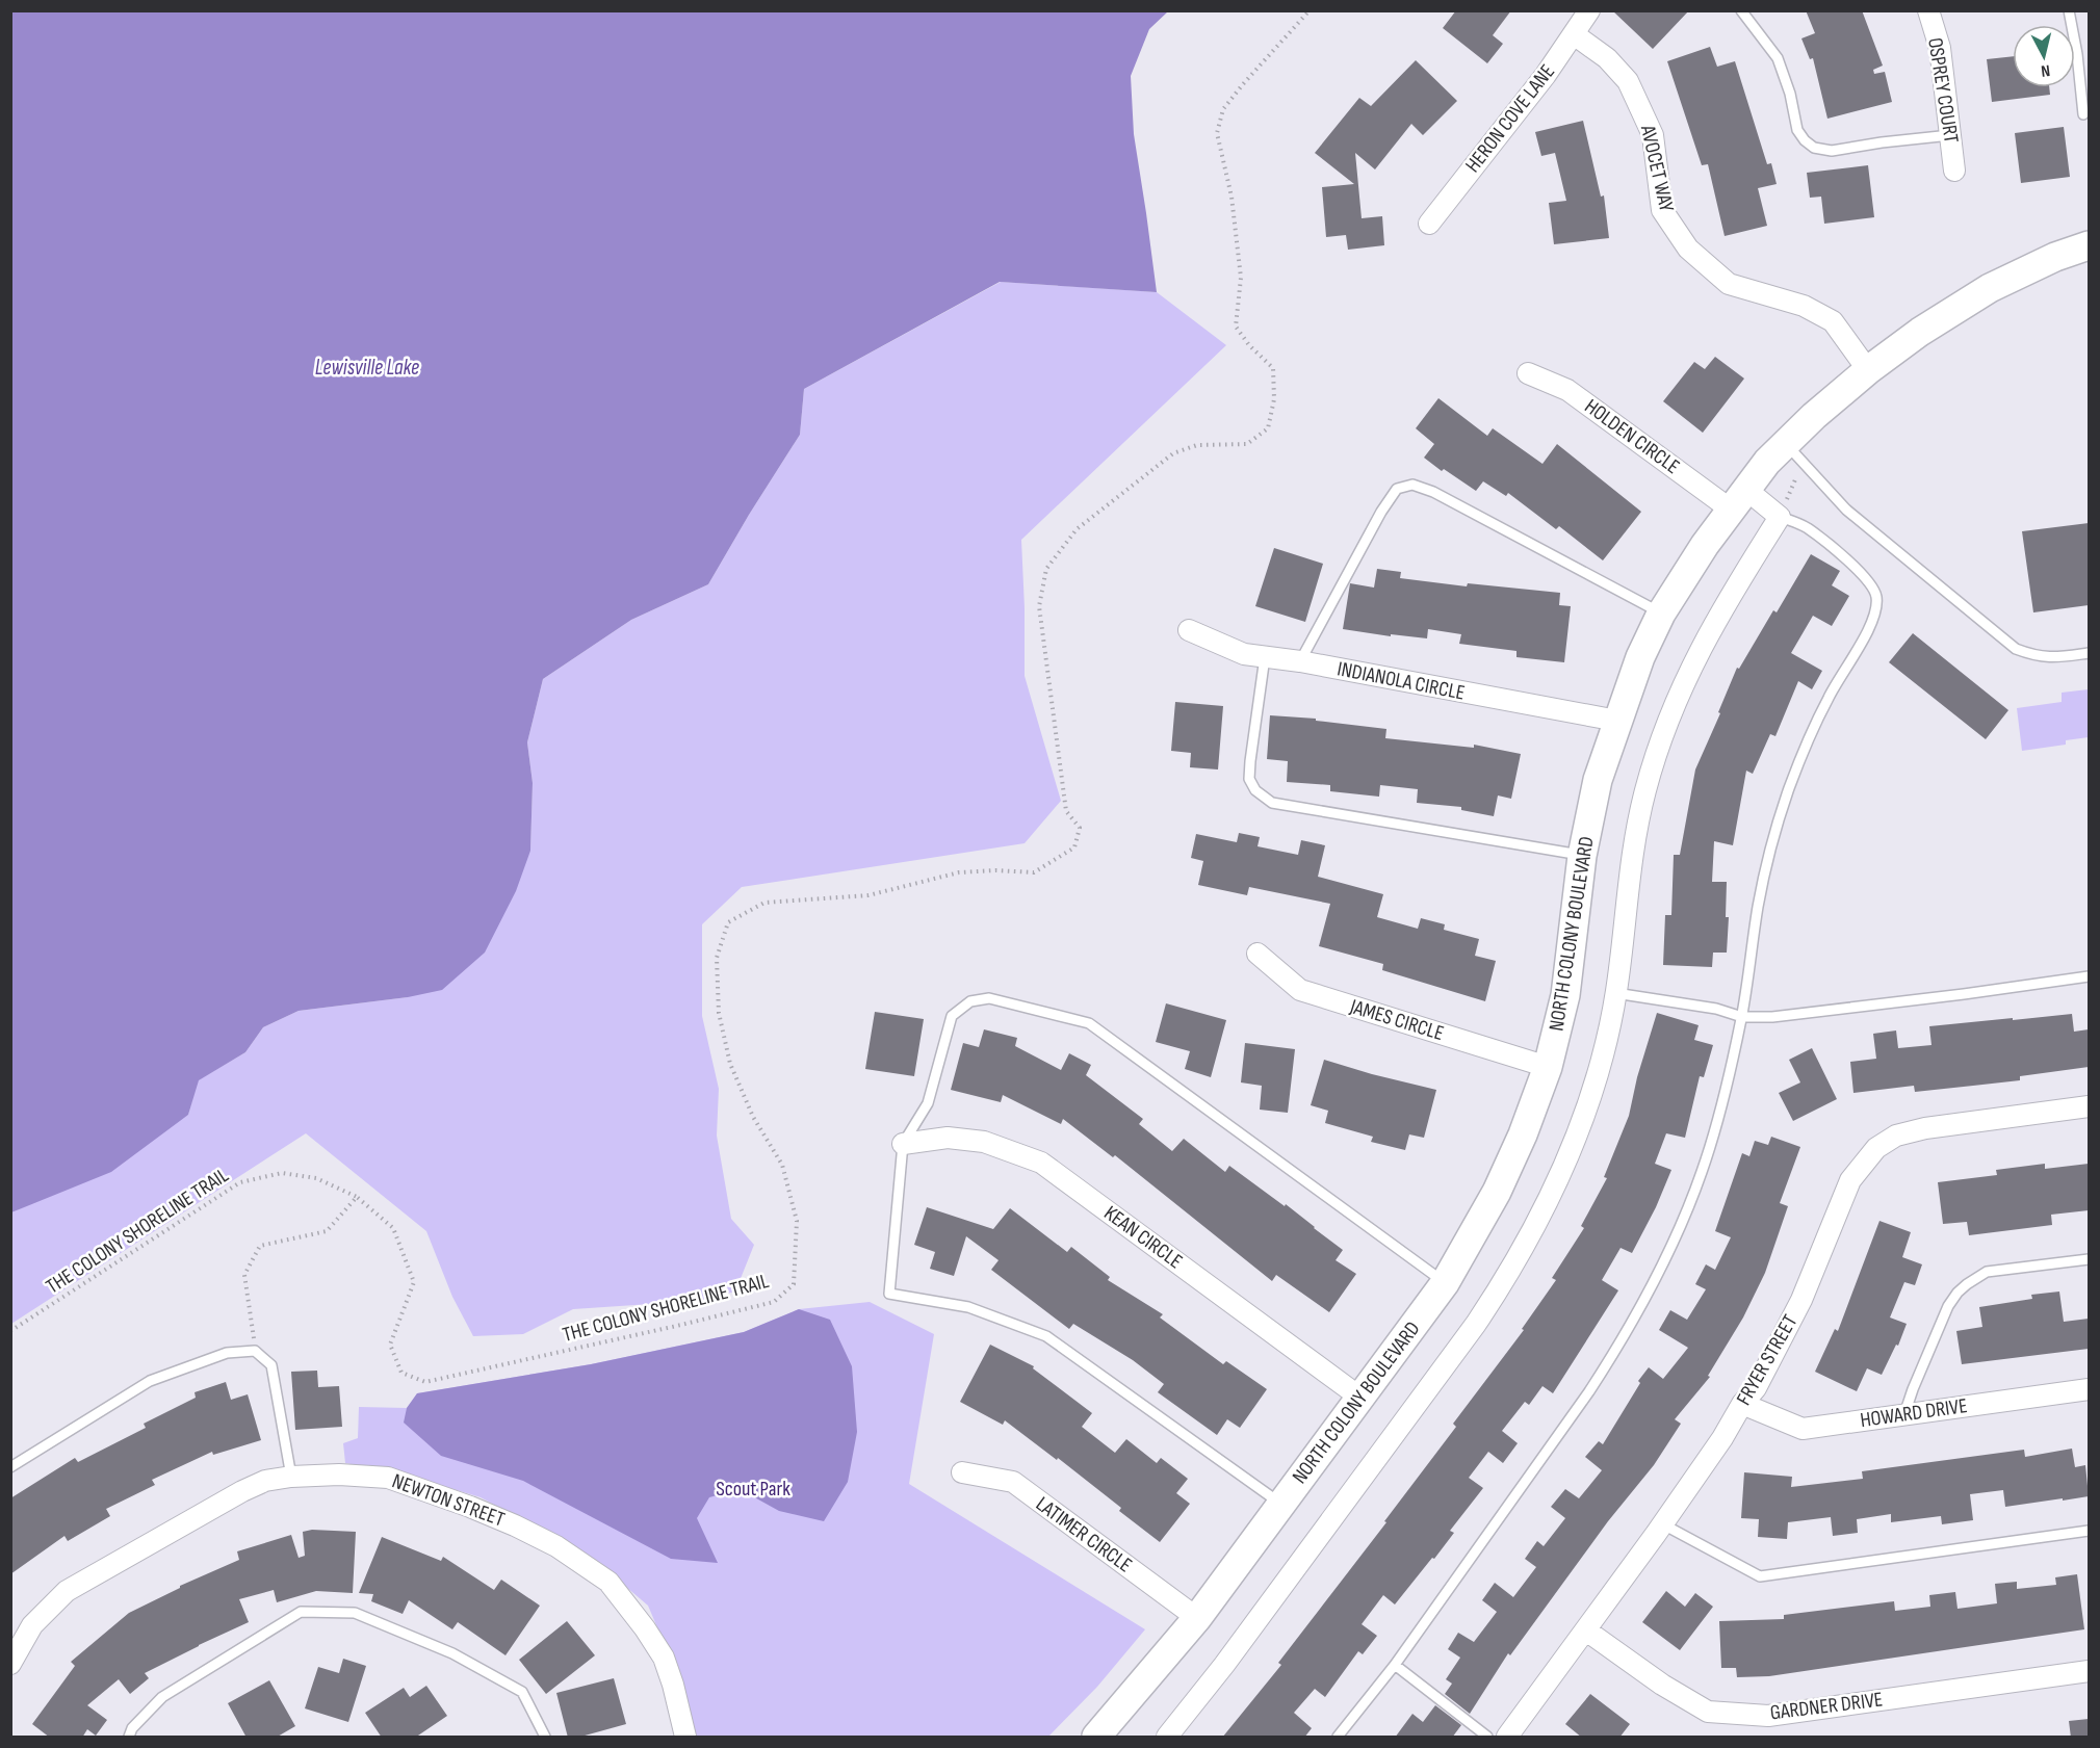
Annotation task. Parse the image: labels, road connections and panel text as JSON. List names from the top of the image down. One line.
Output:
{"streets":{"main road":["NORTH COLONY BOULEVARD"],"street":["OSPREY COURT","HERON COVE LANE","AVOCET WAY","HOLDEN CIRCLE","INDIANOLA CIRCLE","JAMES CIRCLE","KEAN CIRCLE","FRYER STREET","HOWARD DRIVE","NEWTON STREET","LATIMER CIRCLE","GARDNER DRIVE"],"path":["THE COLONY SHORELINE TRAIL"]},"crossings":[["HERON COVE LANE","AVOCET WAY"],["AVOCET WAY","NORTH COLONY BOULEVARD"],["HOLDEN CIRCLE","NORTH COLONY BOULEVARD"],["INDIANOLA CIRCLE","NORTH COLONY BOULEVARD"],["NORTH COLONY BOULEVARD","JAMES CIRCLE"],["NORTH COLONY BOULEVARD","KEAN CIRCLE"],["NORTH COLONY BOULEVARD","LATIMER CIRCLE"],["FRYER STREET","HOWARD DRIVE"],["FRYER STREET","GARDNER DRIVE"]],"water":["Lewisville Lake"],"parks":["Scout Park"],"north":"bottom"}
